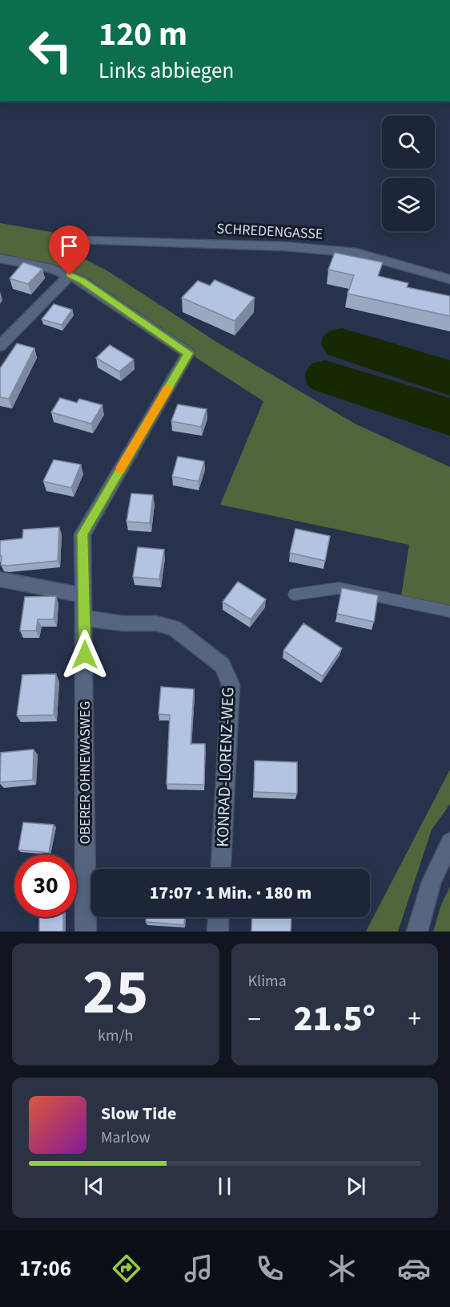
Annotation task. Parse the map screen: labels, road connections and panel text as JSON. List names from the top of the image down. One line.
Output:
{"streets":{"street":["SCHREDENGASSE","KONRAD-LORENZ-WEG","OBERER OHNEWASWEG"]},"crossings":[["KONRAD-LORENZ-WEG","OBERER OHNEWASWEG"]],"page":{"turn":["120 m","Links abbiegen"],"limit":"30","trip":"17:07 · 1 Min. · 180 m","tile":[["25","km/h"],"Klima"],"heat":["−","21.5°","+"],"song":["Slow Tide","Marlow"],"tabs":"17:06"}}
